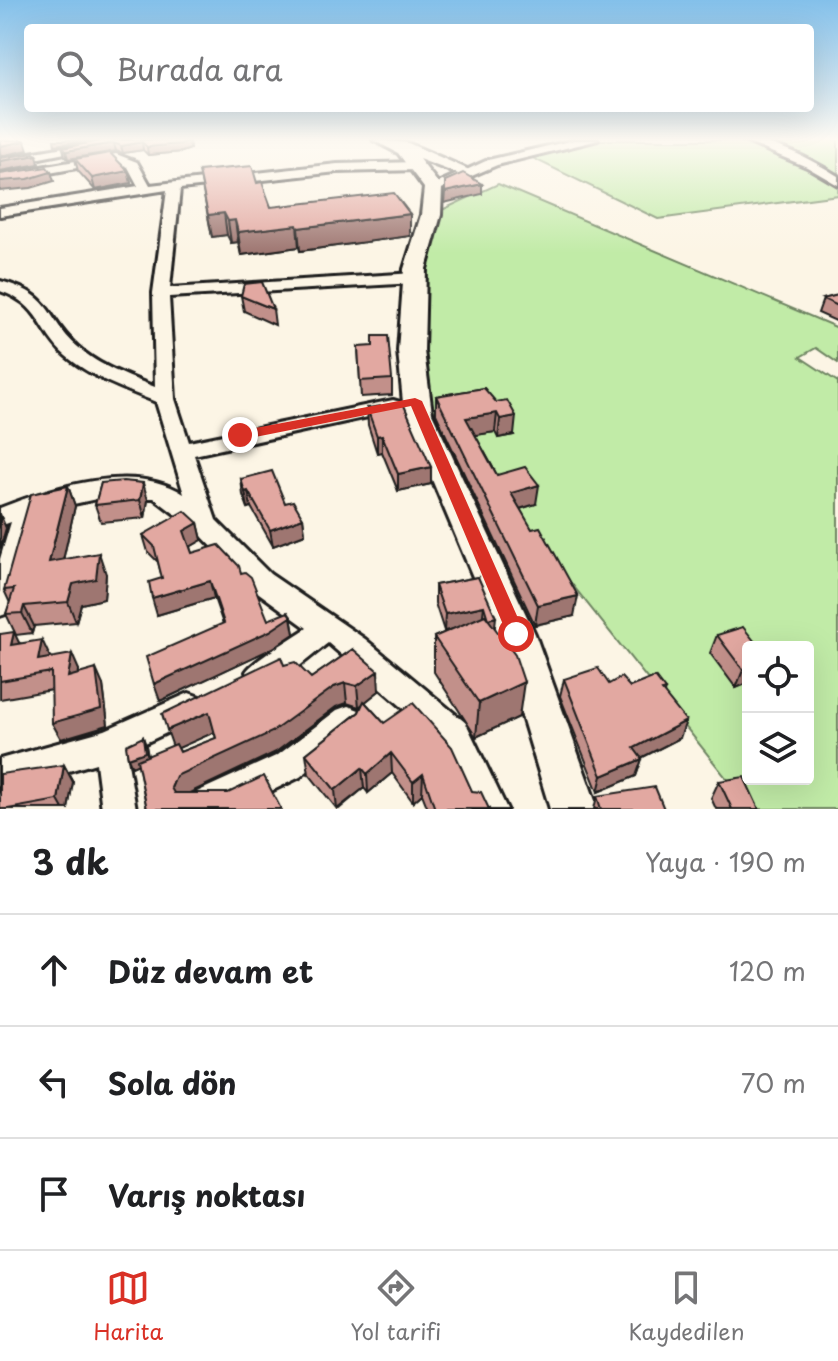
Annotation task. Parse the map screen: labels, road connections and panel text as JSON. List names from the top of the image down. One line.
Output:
{"page":{"search":"Burada ara","heading":["3 dk","Yaya · 190 m"],"list":[["Düz devam et","120 m"],["Sola dön","70 m"],"Varış noktası"],"nav":["Harita","Yol tarifi","Kaydedilen"]}}
